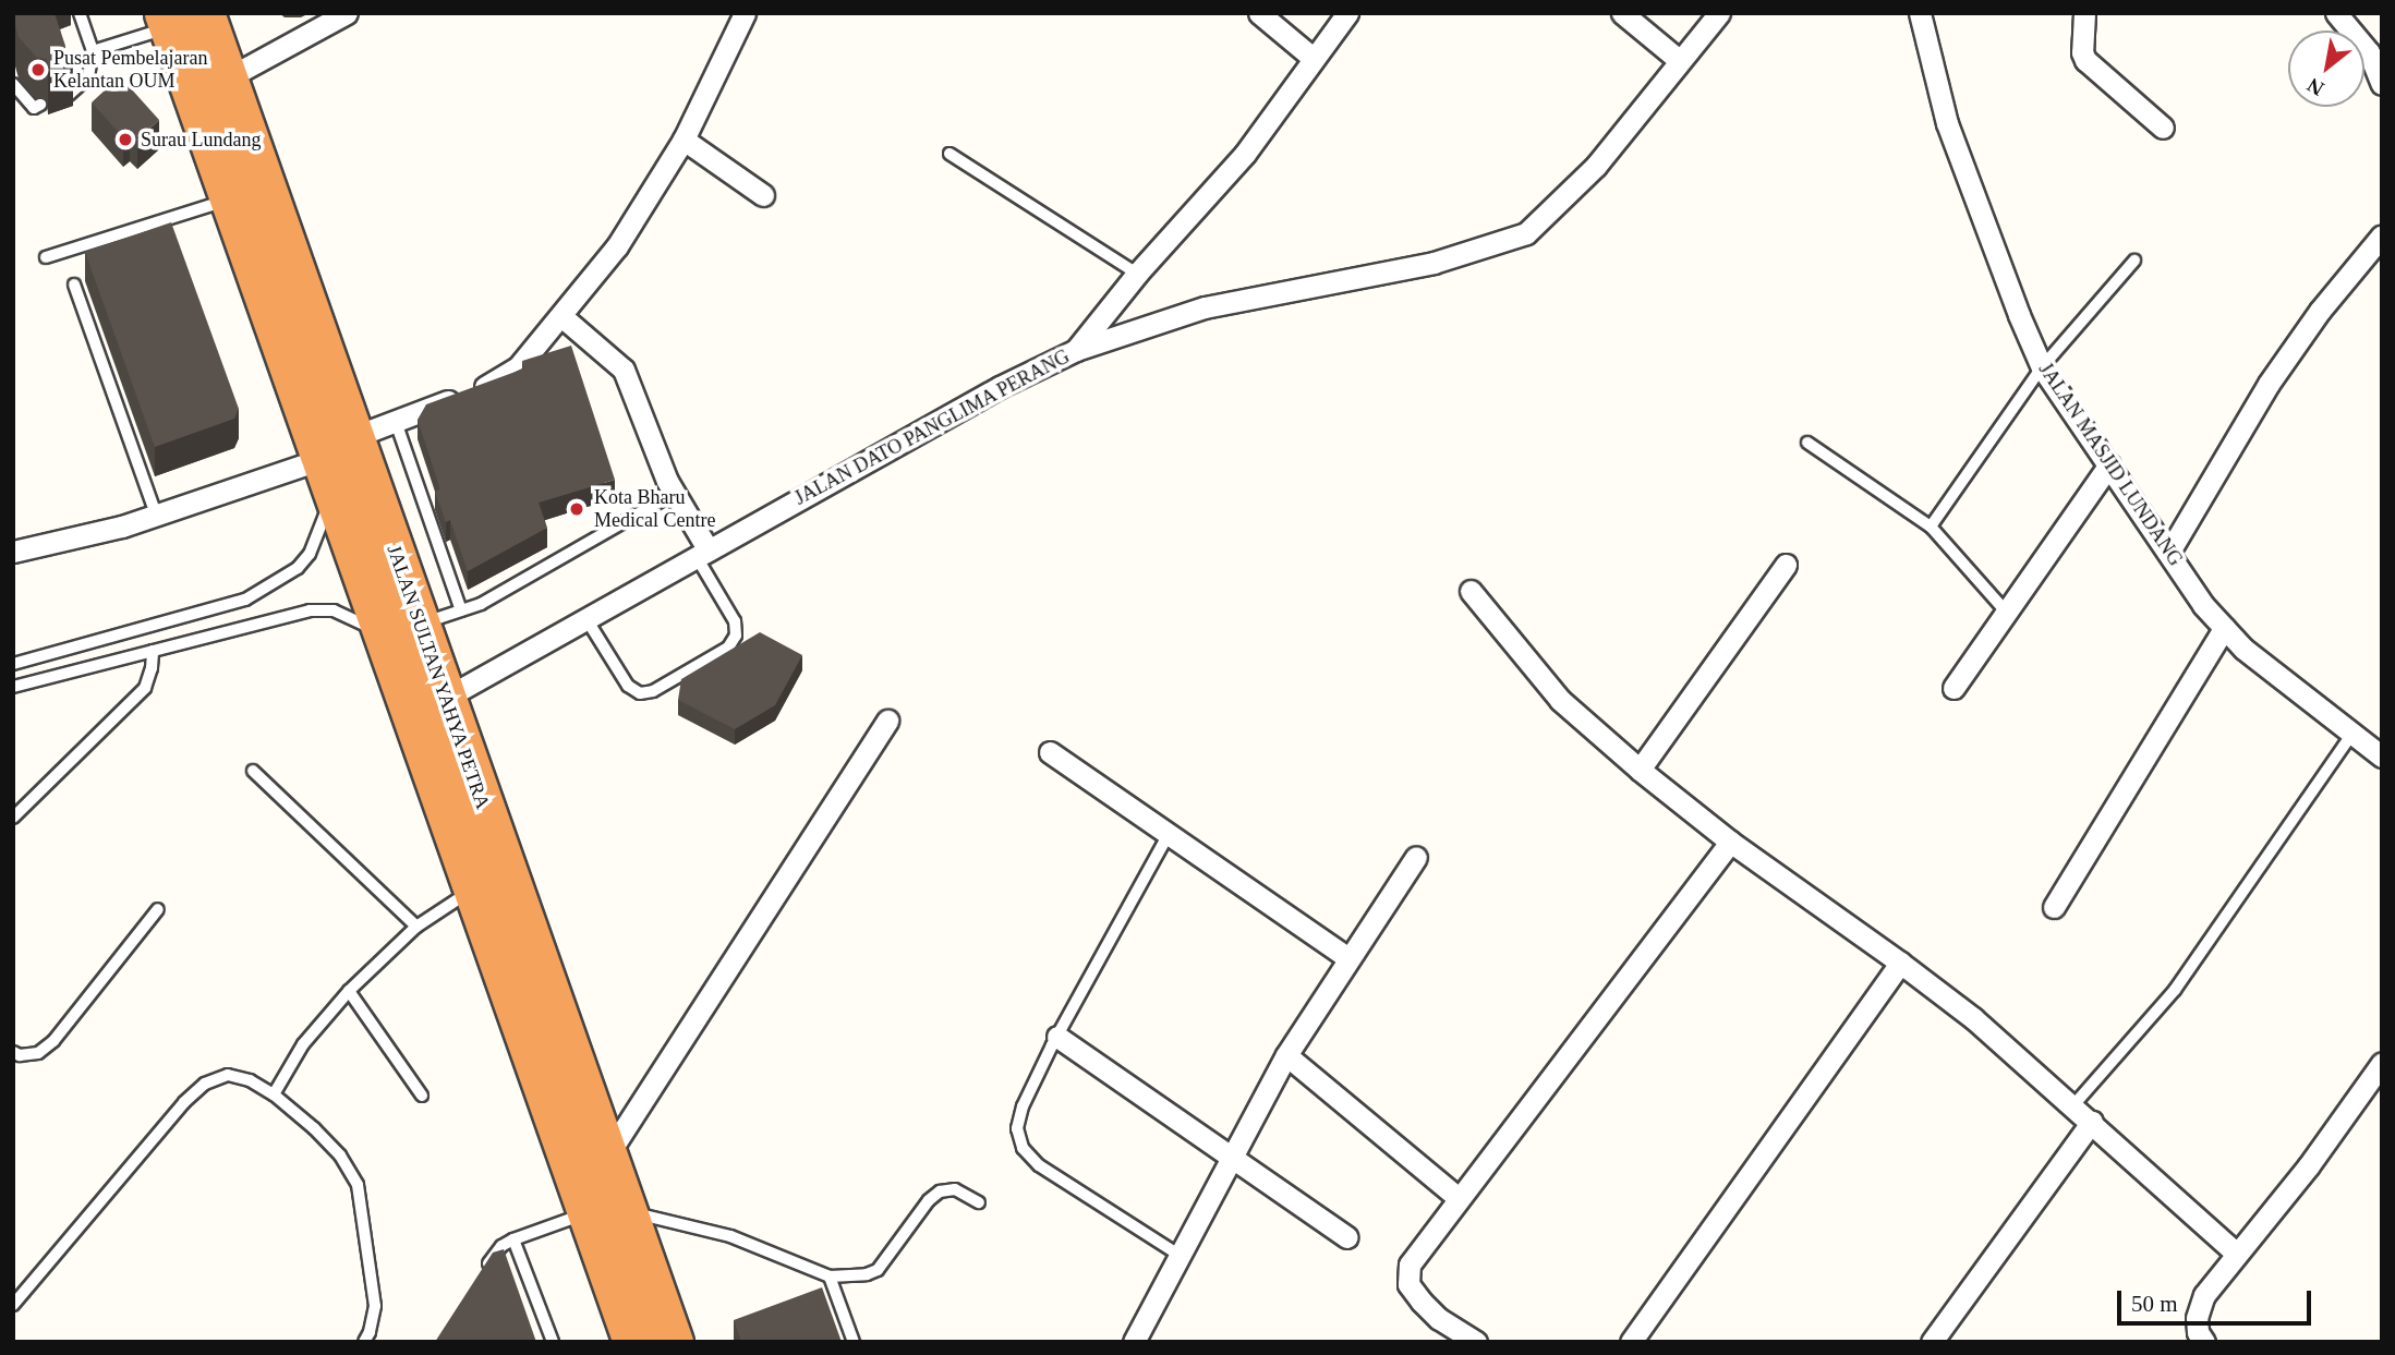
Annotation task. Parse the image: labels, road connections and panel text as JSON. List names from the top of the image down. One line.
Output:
{"streets":{"highway":["JALAN SULTAN YAHYA PETRA"],"street":["JALAN DATO PANGLIMA PERANG","JALAN MASJID LUNDANG"]},"crossings":[["JALAN DATO PANGLIMA PERANG","JALAN SULTAN YAHYA PETRA"]],"places":["Pusat Pembelajaran Kelantan OUM","Surau Lundang","Kota Bharu Medical Centre"],"scale_bar":"50 m","north":"bottom left"}
